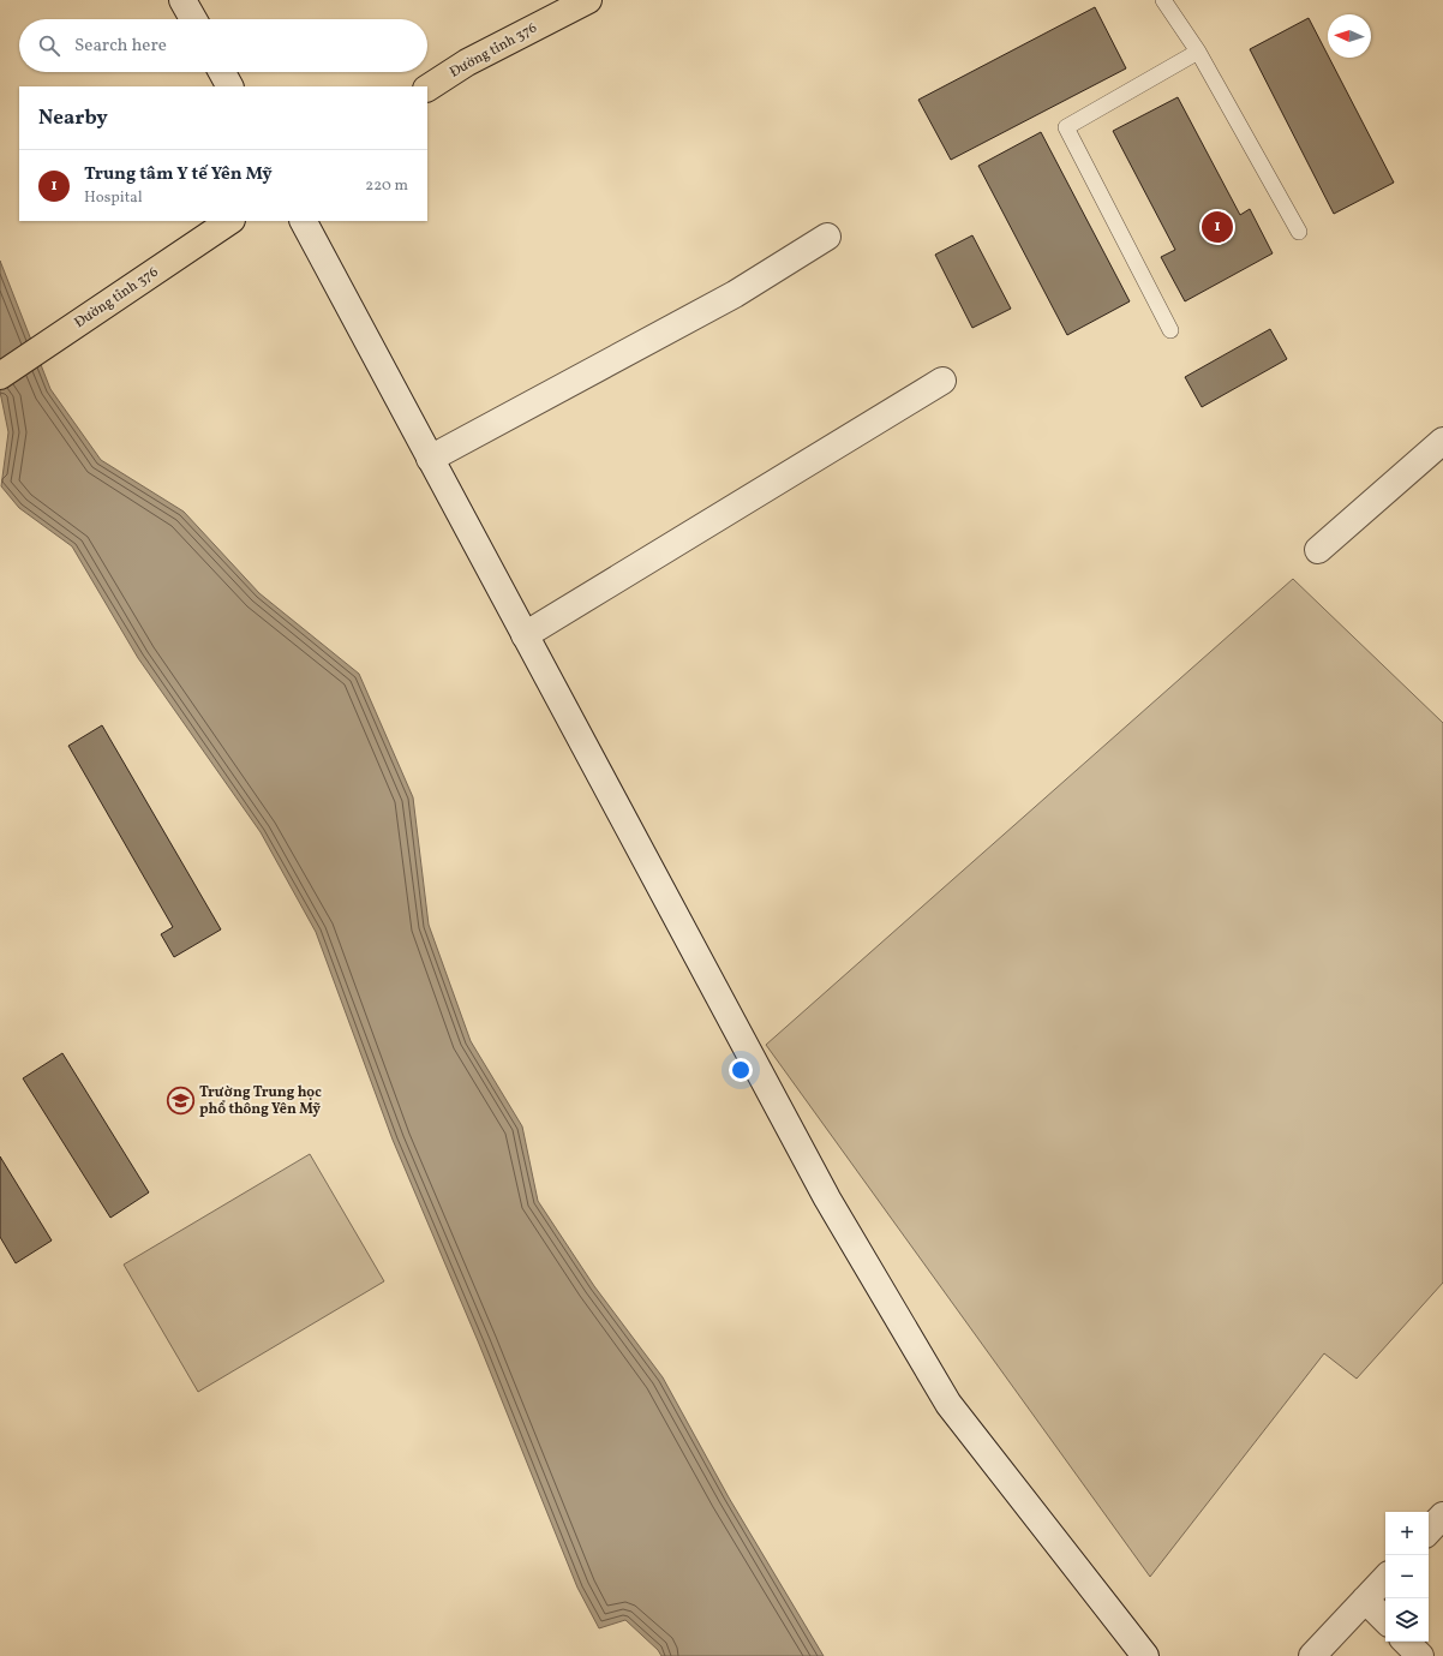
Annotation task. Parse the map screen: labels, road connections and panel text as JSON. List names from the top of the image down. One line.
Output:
{"streets":{"main road":["Đường tỉnh 376"]},"places":{"school or university":["Trường Trung học phổ thông Yên Mỹ"]},"north":"left","page":{"search":"Search here","heading":"Nearby","list":[{"mark":"1","name":"Trung tâm Y tế Yên Mỹ","note":"Hospital","value":"220 m"}],"pins":"1","map_buttons":["+","−"]}}
